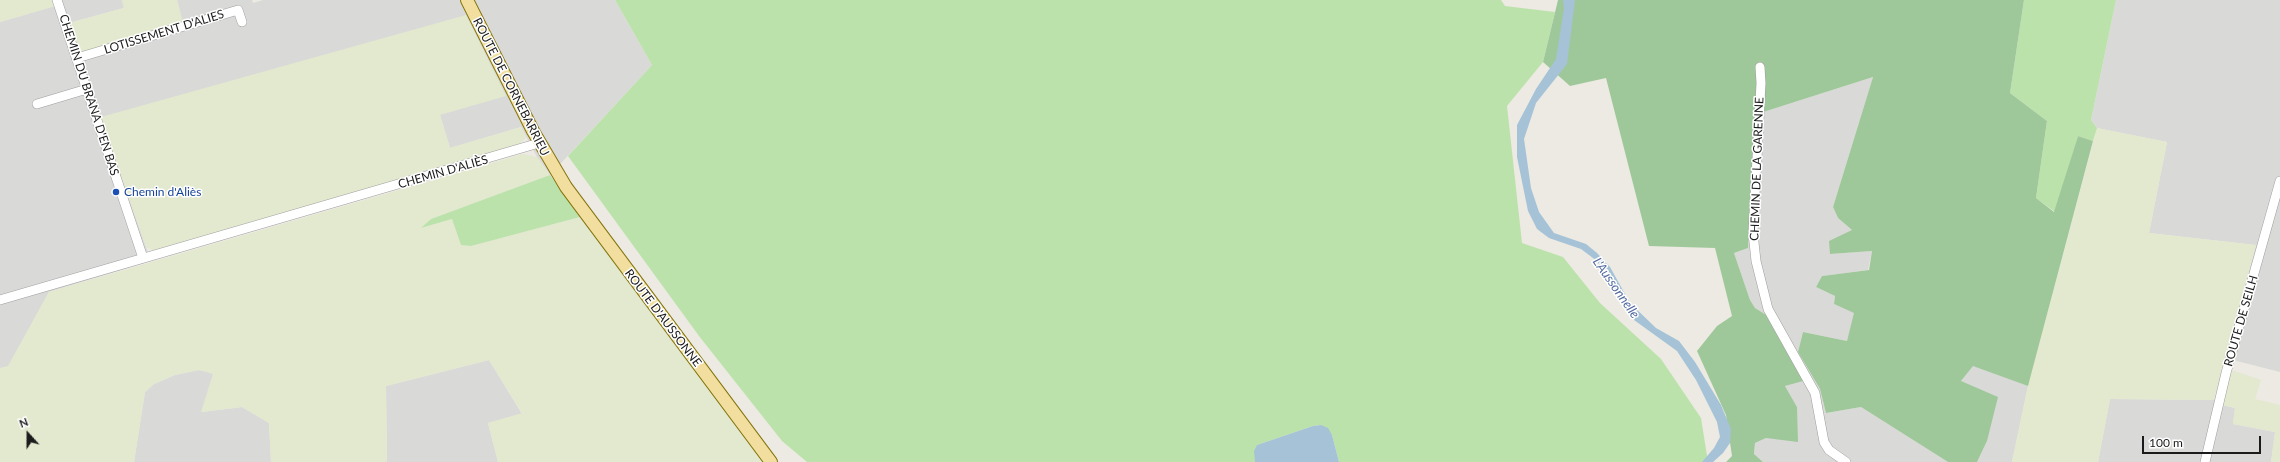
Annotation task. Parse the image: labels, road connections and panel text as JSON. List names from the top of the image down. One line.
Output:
{"streets":{"main road":["ROUTE DE CORNEBARRIEU","ROUTE D'AUSSONNE"],"street":["LOTISSEMENT D'ALIES","CHEMIN DU BRANA D'EN BAS","CHEMIN DE LA GARENNE","CHEMIN D'ALIÈS","ROUTE DE SEILH"]},"crossings":[["LOTISSEMENT D'ALIES","CHEMIN DU BRANA D'EN BAS"],["ROUTE DE CORNEBARRIEU","CHEMIN D'ALIÈS"],["ROUTE DE CORNEBARRIEU","ROUTE D'AUSSONNE"],["CHEMIN DU BRANA D'EN BAS","CHEMIN D'ALIÈS"]],"water":["L'Aussonnelle"],"places":["Chemin d'Aliès"],"scale_bar":"100 m","north":"top"}
